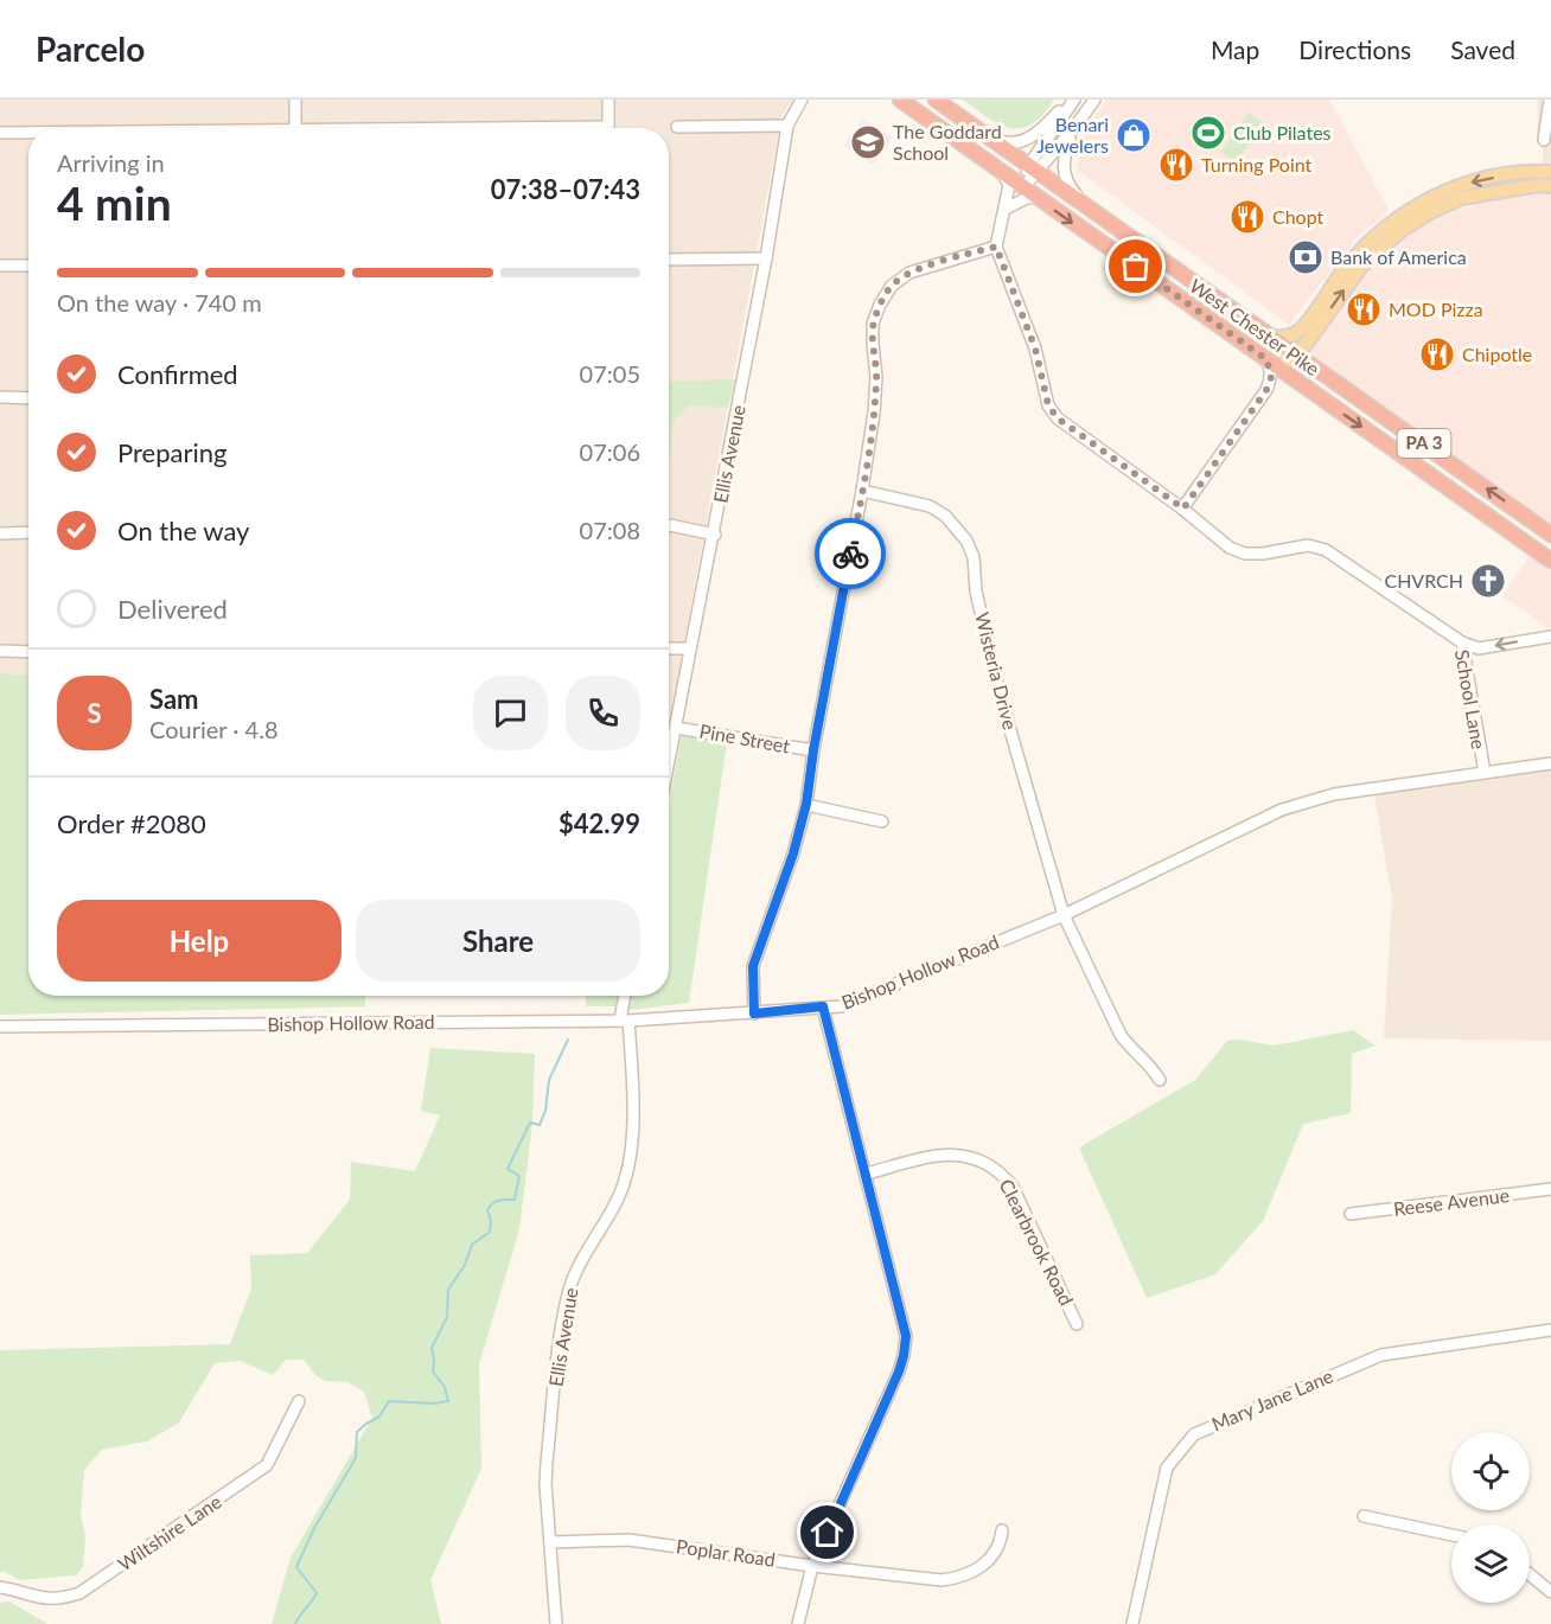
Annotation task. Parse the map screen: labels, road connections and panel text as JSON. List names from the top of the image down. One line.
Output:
{"streets":{"highway":["West Chester Pike","PA 3"],"street":["Ellis Avenue","Wisteria Drive","School Lane","Pine Street","Bishop Hollow Road","Reese Avenue","Clearbrook Road","Mary Jane Lane","Wiltshire Lane","Poplar Road"]},"crossings":[["Ellis Avenue","Pine Street"],["Ellis Avenue","Bishop Hollow Road"],["Ellis Avenue","Poplar Road"],["Wisteria Drive","Bishop Hollow Road"],["School Lane","Bishop Hollow Road"]],"places":{"sports":["Club Pilates"],"shop":["Benari Jewelers"],"school or university":["The Goddard School"],"restaurant":["Turning Point","Chopt","MOD Pizza","Chipotle"],"bank":["Bank of America"],"church":["CHVRCH"]},"page":{"header":"Parcelo","nav":["Map","Directions","Saved"],"heading":["4 min","Arriving in","07:38–07:43"],"panel":["Sam","Courier · 4.8","Order #2080","$42.99"],"bar":"On the way · 740 m","list":[["Confirmed","07:05"],["Preparing","07:06"],["On the way","07:08"],"Delivered"],"round":"S","buttons":["Help","Share"]}}
